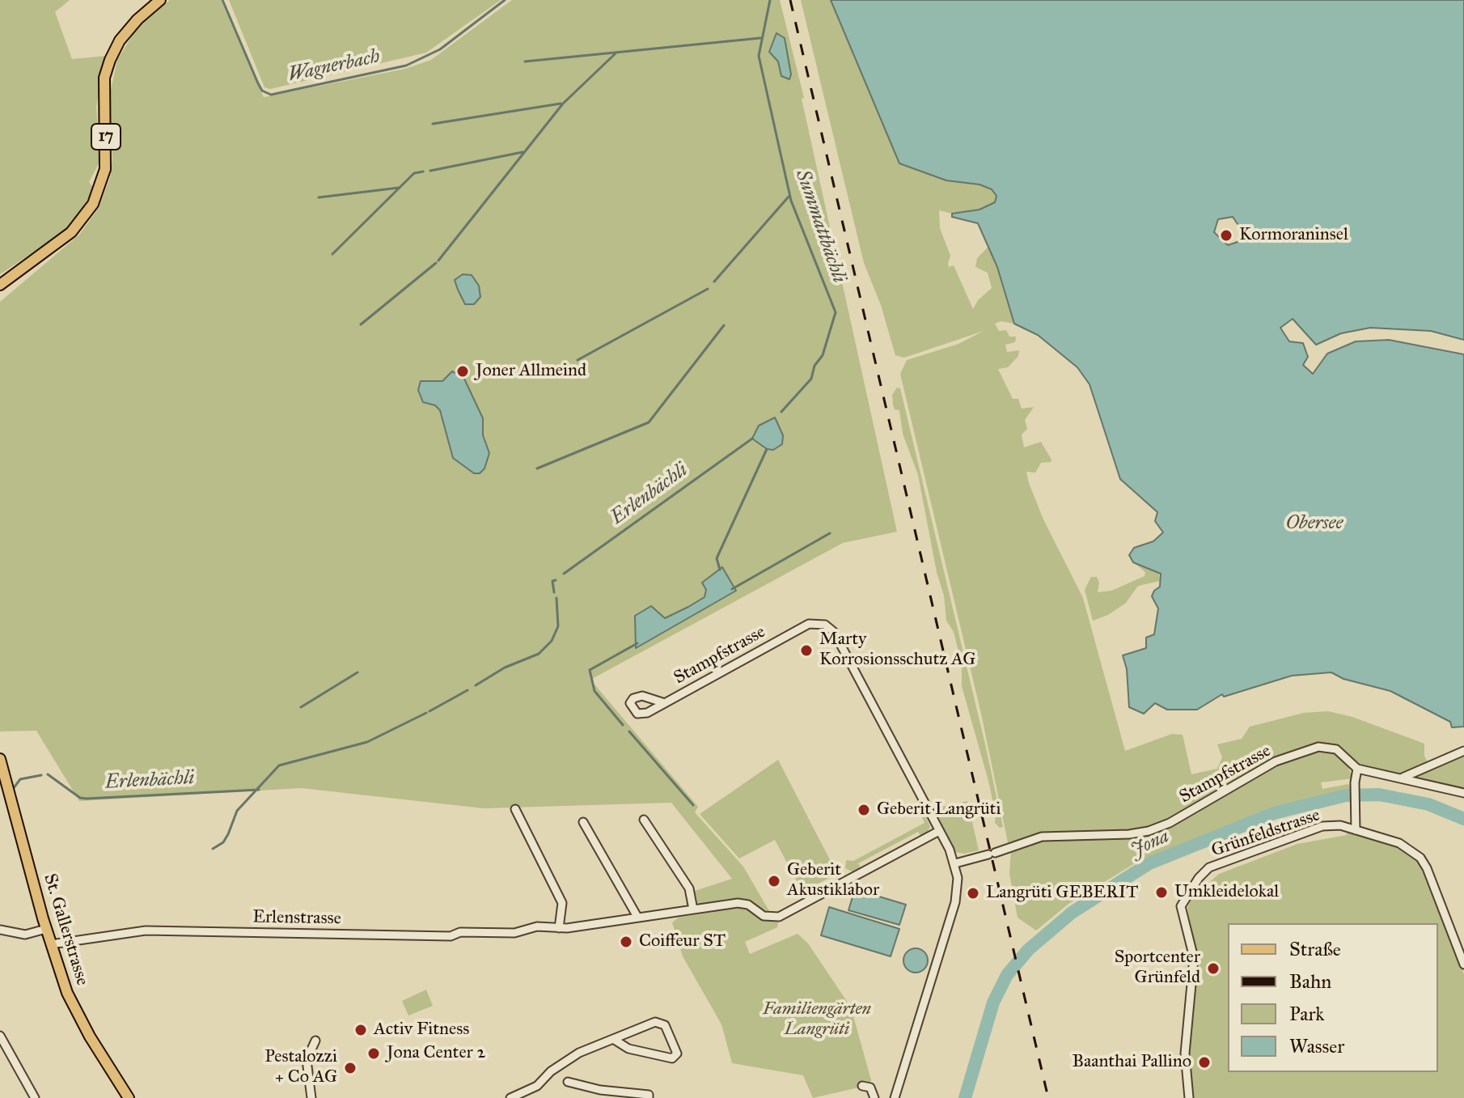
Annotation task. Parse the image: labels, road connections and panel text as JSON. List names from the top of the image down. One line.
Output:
{"streets":{"main road":["17","St. Gallerstrasse"],"street":["Stampfstrasse","Grünfeldstrasse","Erlenstrasse"]},"crossings":[["Stampfstrasse","Erlenstrasse"],["Erlenstrasse","St. Gallerstrasse"]],"water":["Wagnerbach","Summattbächli","Erlenbächli","Obersee","Jona"],"parks":["Familiengärten Langrüti"],"places":["Kormoraninsel","Joner Allmeind","Marty Korrosionsschutz AG","Geberit Langrüti","Geberit Akustiklabor","Umkleidelokal","Langrüti GEBERIT","Coiffeur ST","Sportcenter Grünfeld","Activ Fitness","Jona Center 2","Baanthai Pallino","Pestalozzi + Co AG"],"legend":["Straße","Bahn","Park","Wasser"]}
